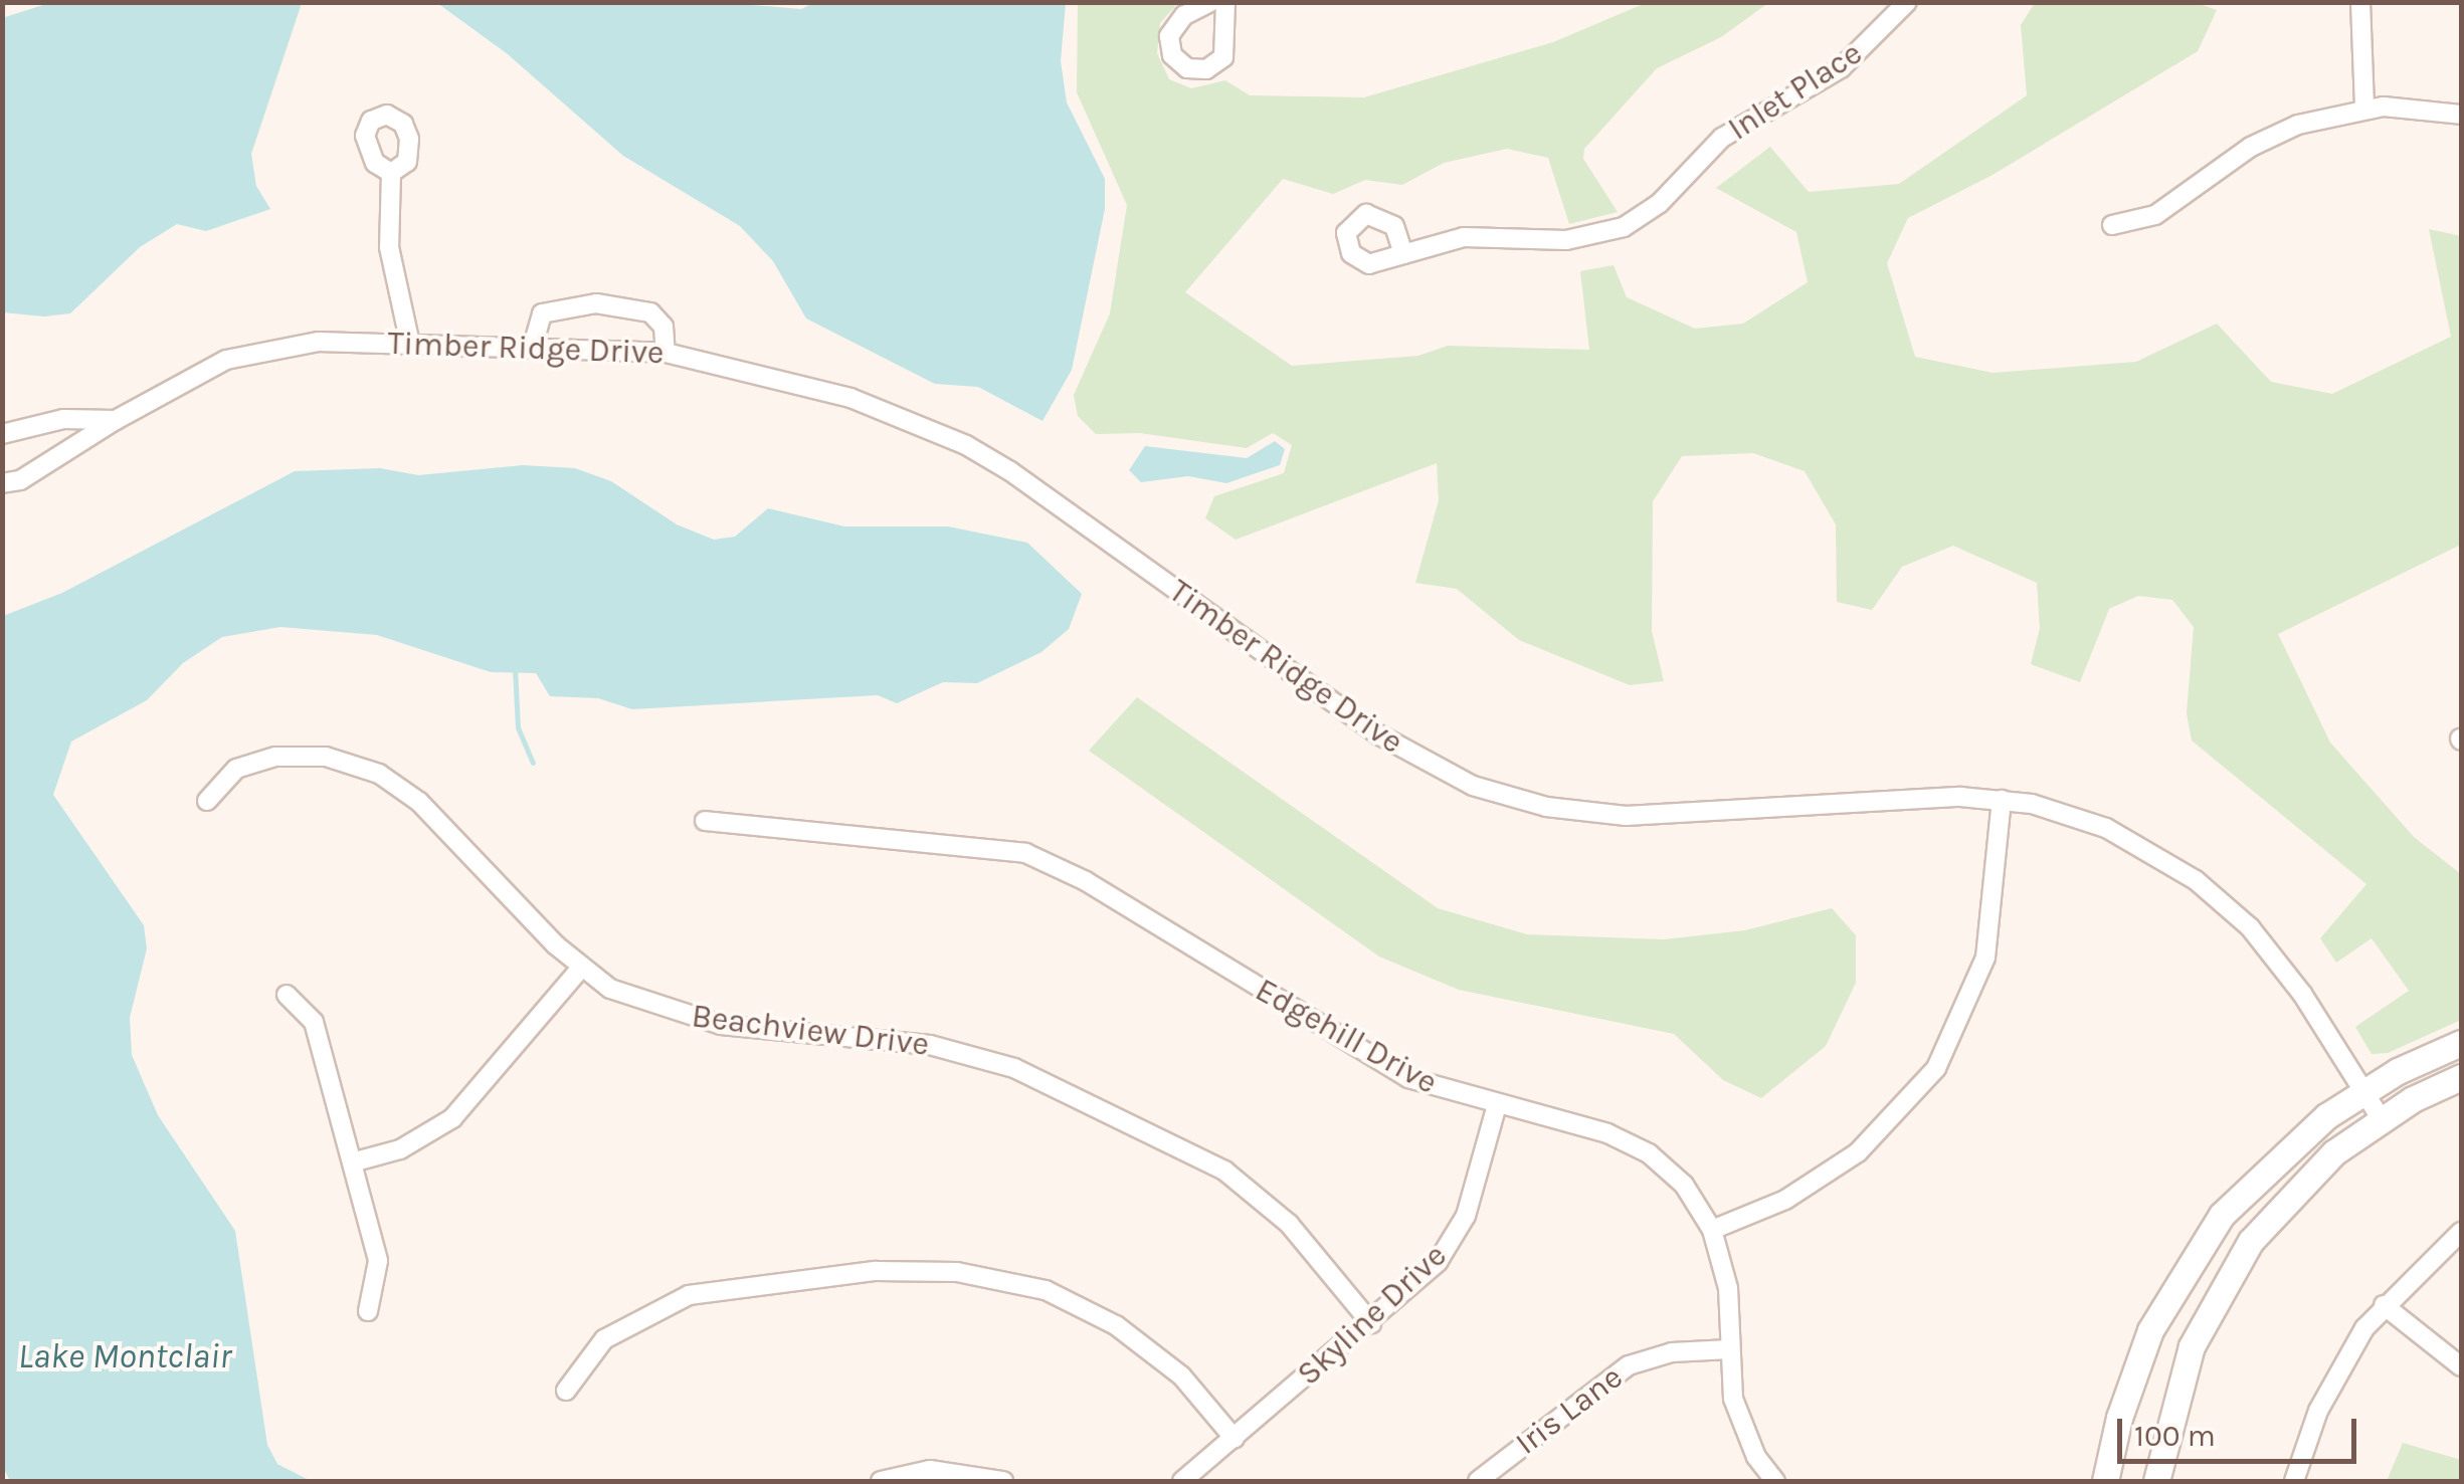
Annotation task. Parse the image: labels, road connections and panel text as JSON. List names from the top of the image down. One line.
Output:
{"streets":{"street":["Inlet Place","Timber Ridge Drive","Beachview Drive","Edgehill Drive","Skyline Drive","Iris Lane"]},"crossings":[["Beachview Drive","Skyline Drive"],["Edgehill Drive","Skyline Drive"],["Edgehill Drive","Iris Lane"]],"water":["Lake Montclair"],"scale_bar":"100 m"}
